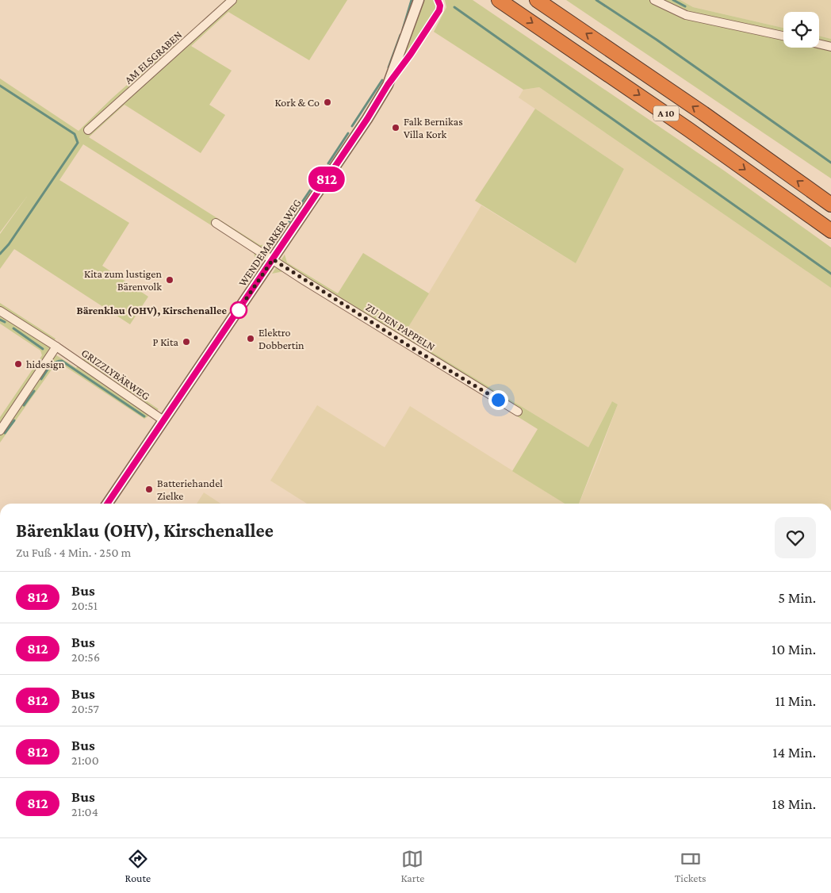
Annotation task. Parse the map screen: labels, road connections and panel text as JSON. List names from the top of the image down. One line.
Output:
{"streets":{"highway":["A 10"],"street":["AM ELSGRABEN","WENDEMARKER WEG","ZU DEN PAPPELN","GRIZZLYBÄRWEG"]},"crossings":[["WENDEMARKER WEG","ZU DEN PAPPELN"],["WENDEMARKER WEG","GRIZZLYBÄRWEG"]],"places":["Kork & Co","Falk Bernikas Villa Kork","Kita zum lustigen Bärenvolk","Bärenklau (OHV), Kirschenallee","Elektro Dobbertin","P Kita","hidesign","Batteriehandel Zielke"],"lines":["bus line 812"],"page":{"on_map":"812","heading":["Bärenklau (OHV), Kirschenallee","Zu Fuß · 4 Min. · 250 m"],"list":[{"mark":"812","name":"Bus","note":"20:51","value":"5 Min."},{"mark":"812","name":"Bus","note":"20:56","value":"10 Min."},{"mark":"812","name":"Bus","note":"20:57","value":"11 Min."},{"mark":"812","name":"Bus","note":"21:00","value":"14 Min."},{"mark":"812","name":"Bus","note":"21:04","value":"18 Min."}],"tabs":["Route","Karte","Tickets"]}}
